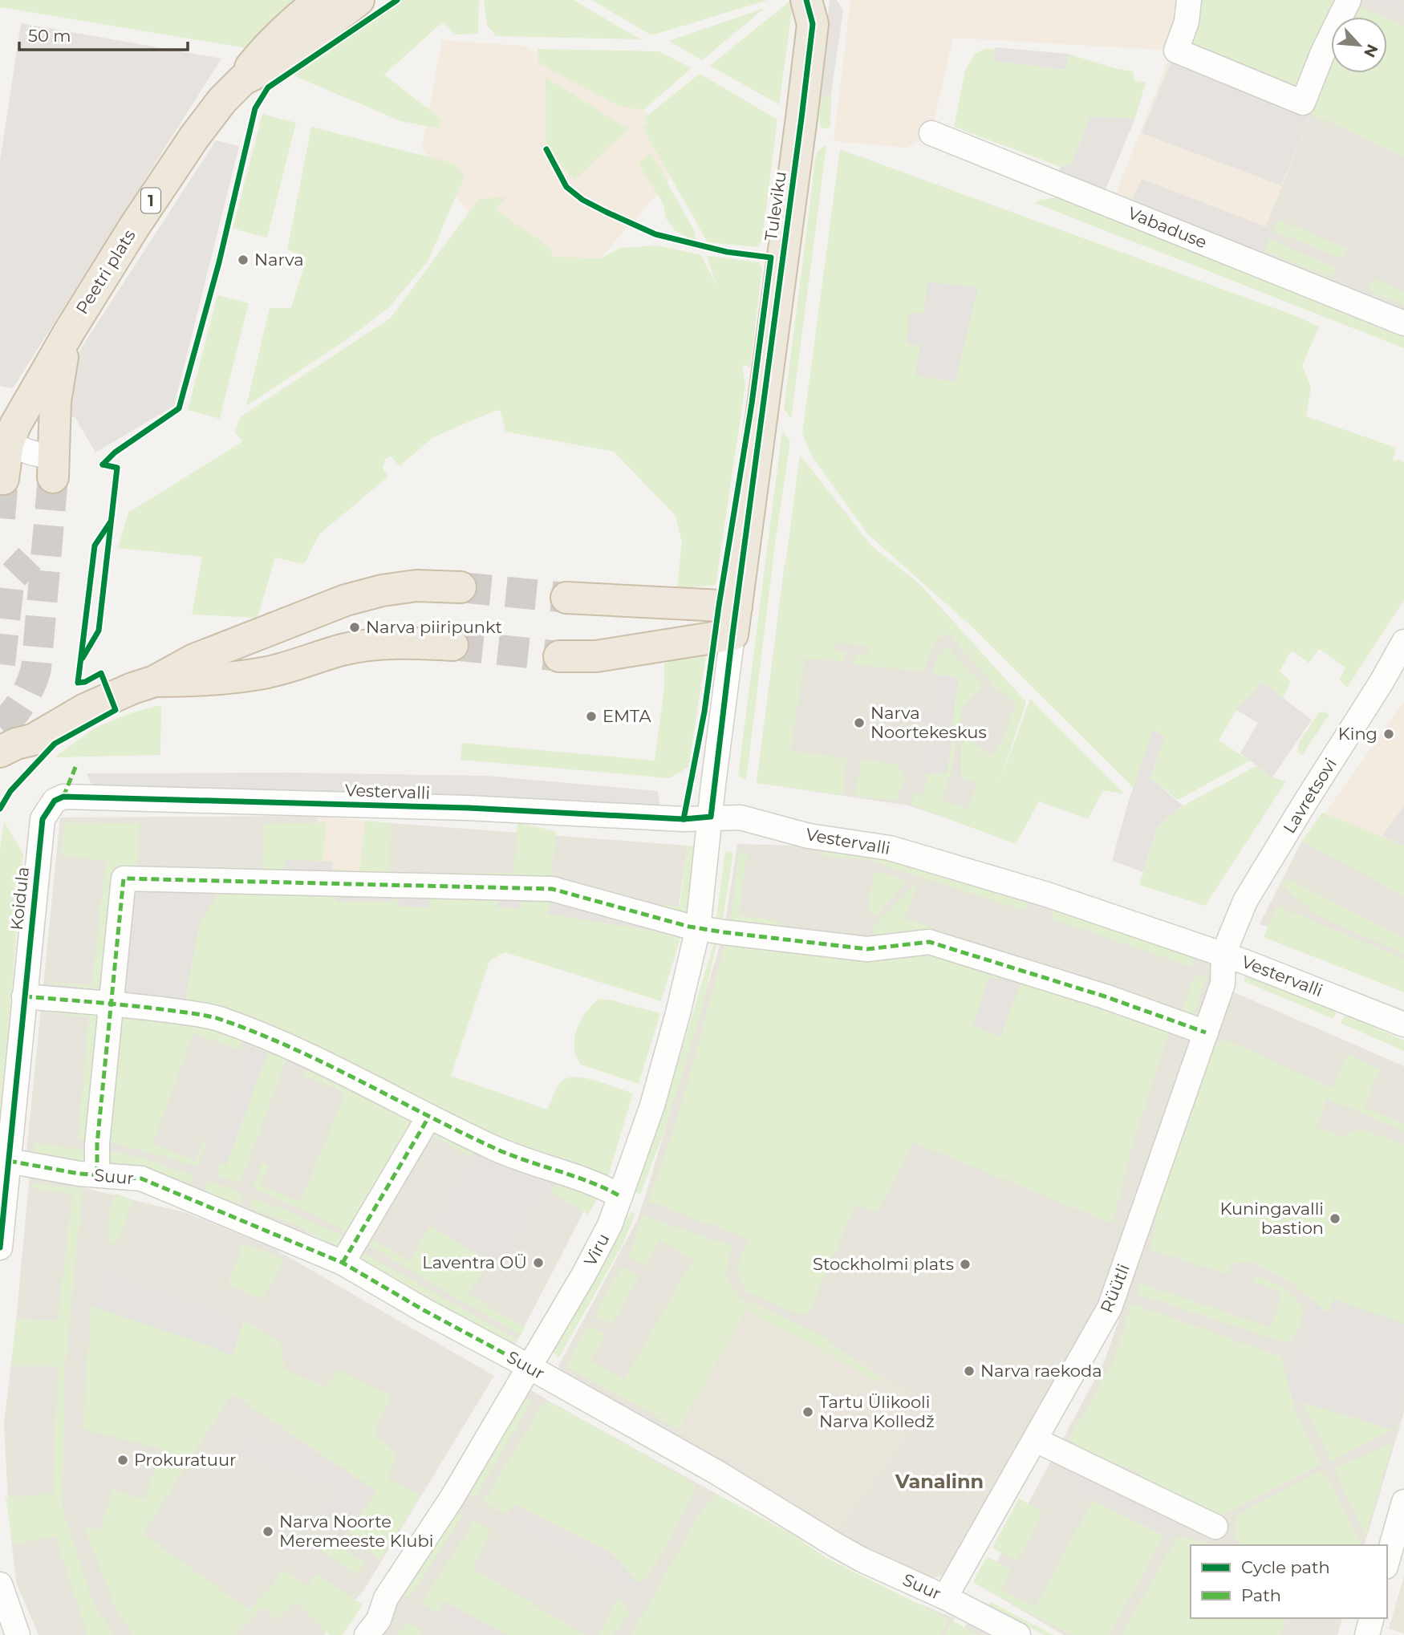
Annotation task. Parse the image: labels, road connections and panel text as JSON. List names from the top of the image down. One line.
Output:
{"streets":{"highway":["1","Tuleviku","Peetri plats"],"street":["Vabaduse","Vestervalli","Lavretsovi","Koidula","Suur","Viru","Rüütli"]},"crossings":[["Tuleviku","Vestervalli"],["Tuleviku","Viru"],["Vestervalli","Lavretsovi"],["Vestervalli","Koidula"],["Vestervalli","Viru"],["Vestervalli","Rüütli"],["Lavretsovi","Rüütli"],["Koidula","Suur"],["Suur","Viru"],["Suur","Rüütli"]],"districts":["Vanalinn"],"places":["Narva","Narva piiripunkt","EMTA","Narva Noortekeskus","King","Kuningavalli bastion","Laventra OÜ","Stockholmi plats","Narva raekoda","Tartu Ülikooli Narva Kolledž","Prokuratuur","Narva Noorte Meremeeste Klubi"],"legend":["Cycle path","Path"],"scale_bar":"50 m","north":"bottom right"}
